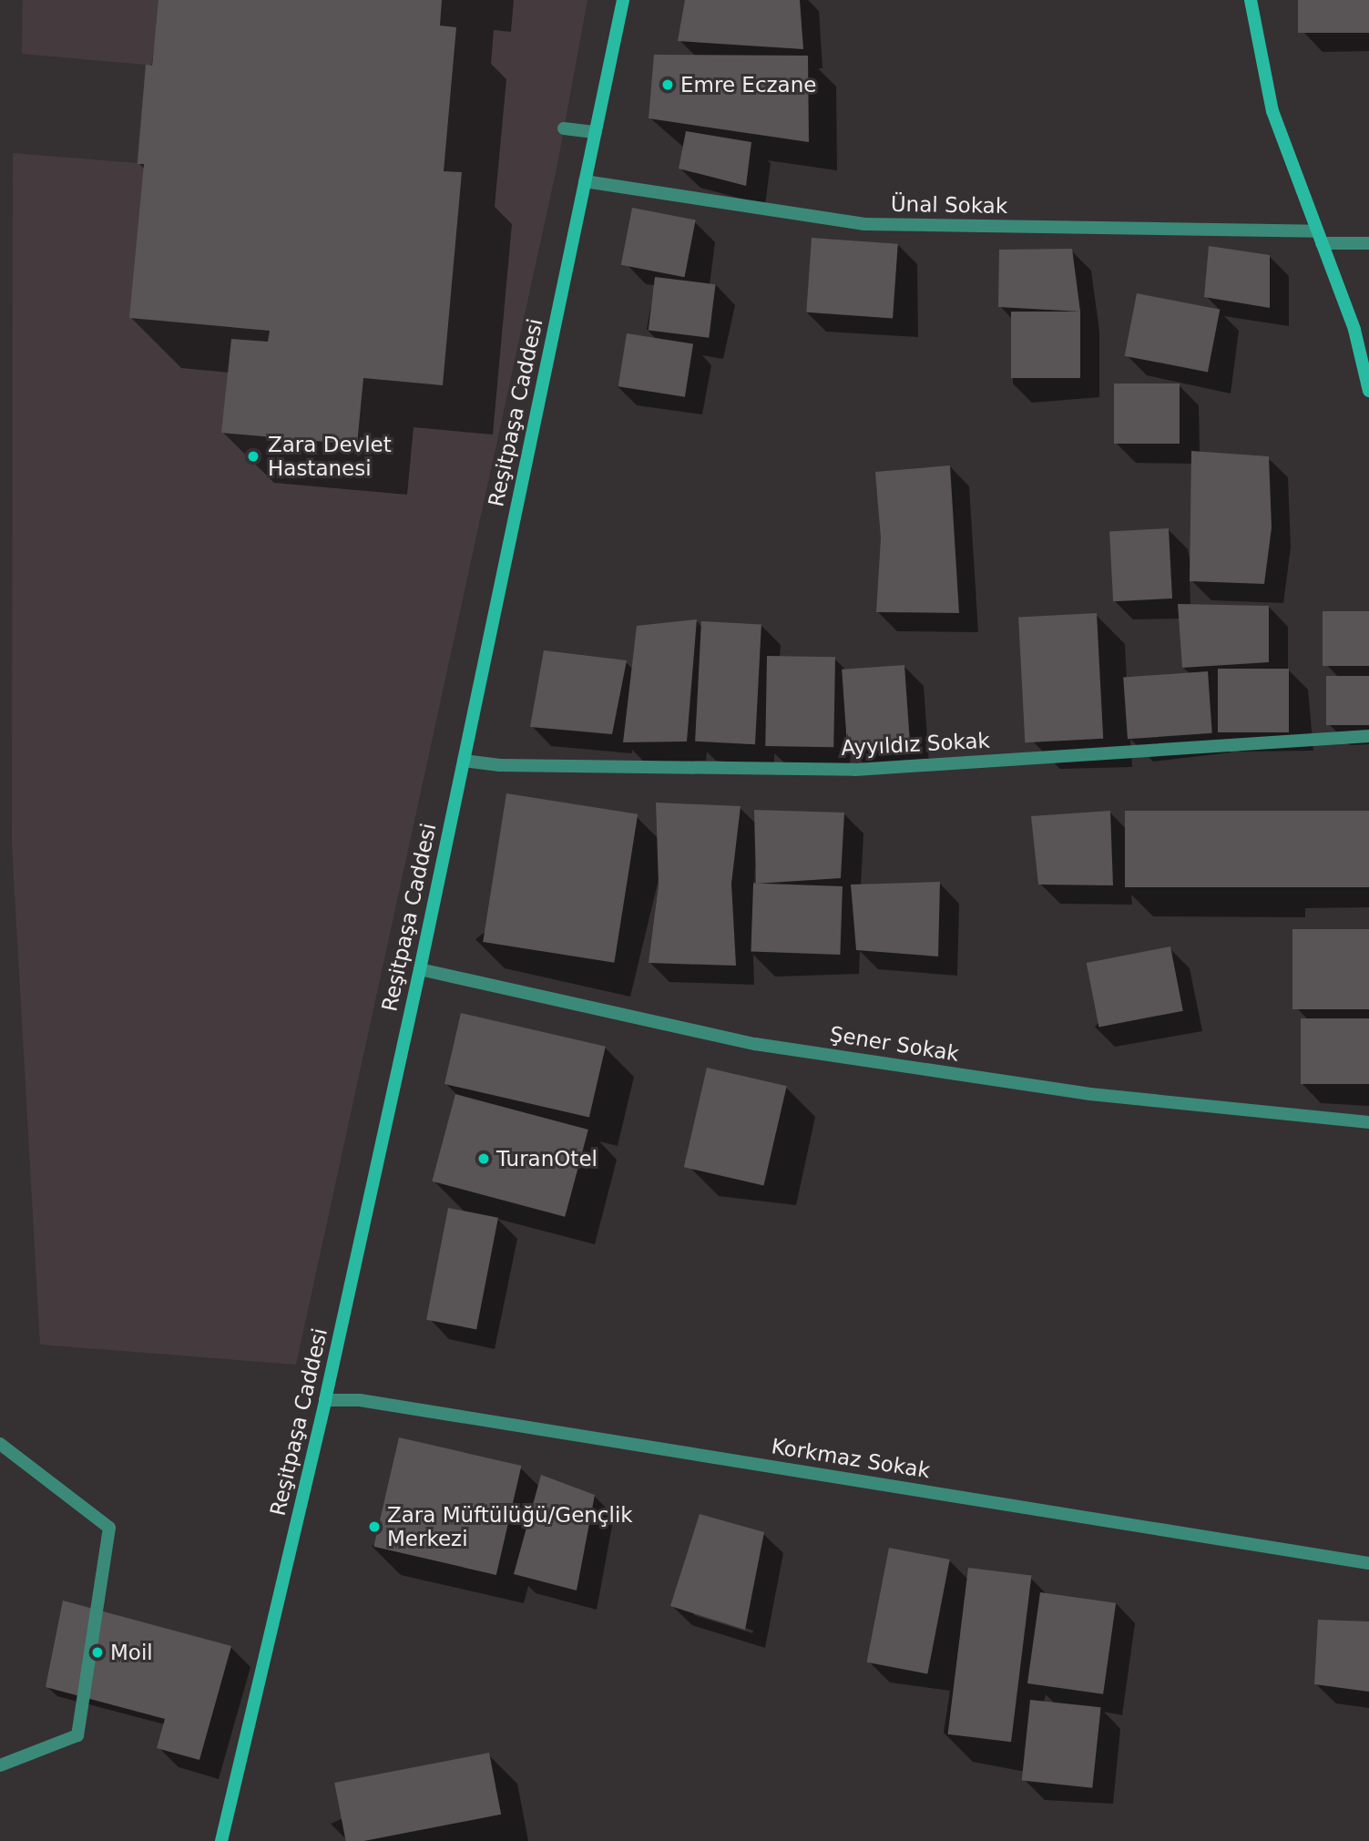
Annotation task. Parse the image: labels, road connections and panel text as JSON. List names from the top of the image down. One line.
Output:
{"streets":{"main road":["Reşitpaşa Caddesi"],"street":["Ünal Sokak","Ayyıldız Sokak","Şener Sokak","Korkmaz Sokak"]},"crossings":[["Ünal Sokak","Reşitpaşa Caddesi"],["Reşitpaşa Caddesi","Ayyıldız Sokak"],["Reşitpaşa Caddesi","Şener Sokak"],["Reşitpaşa Caddesi","Korkmaz Sokak"]],"places":["Emre Eczane","Zara Devlet Hastanesi","TuranOtel","Zara Müftülüğü/Gençlik Merkezi","Moil"]}
